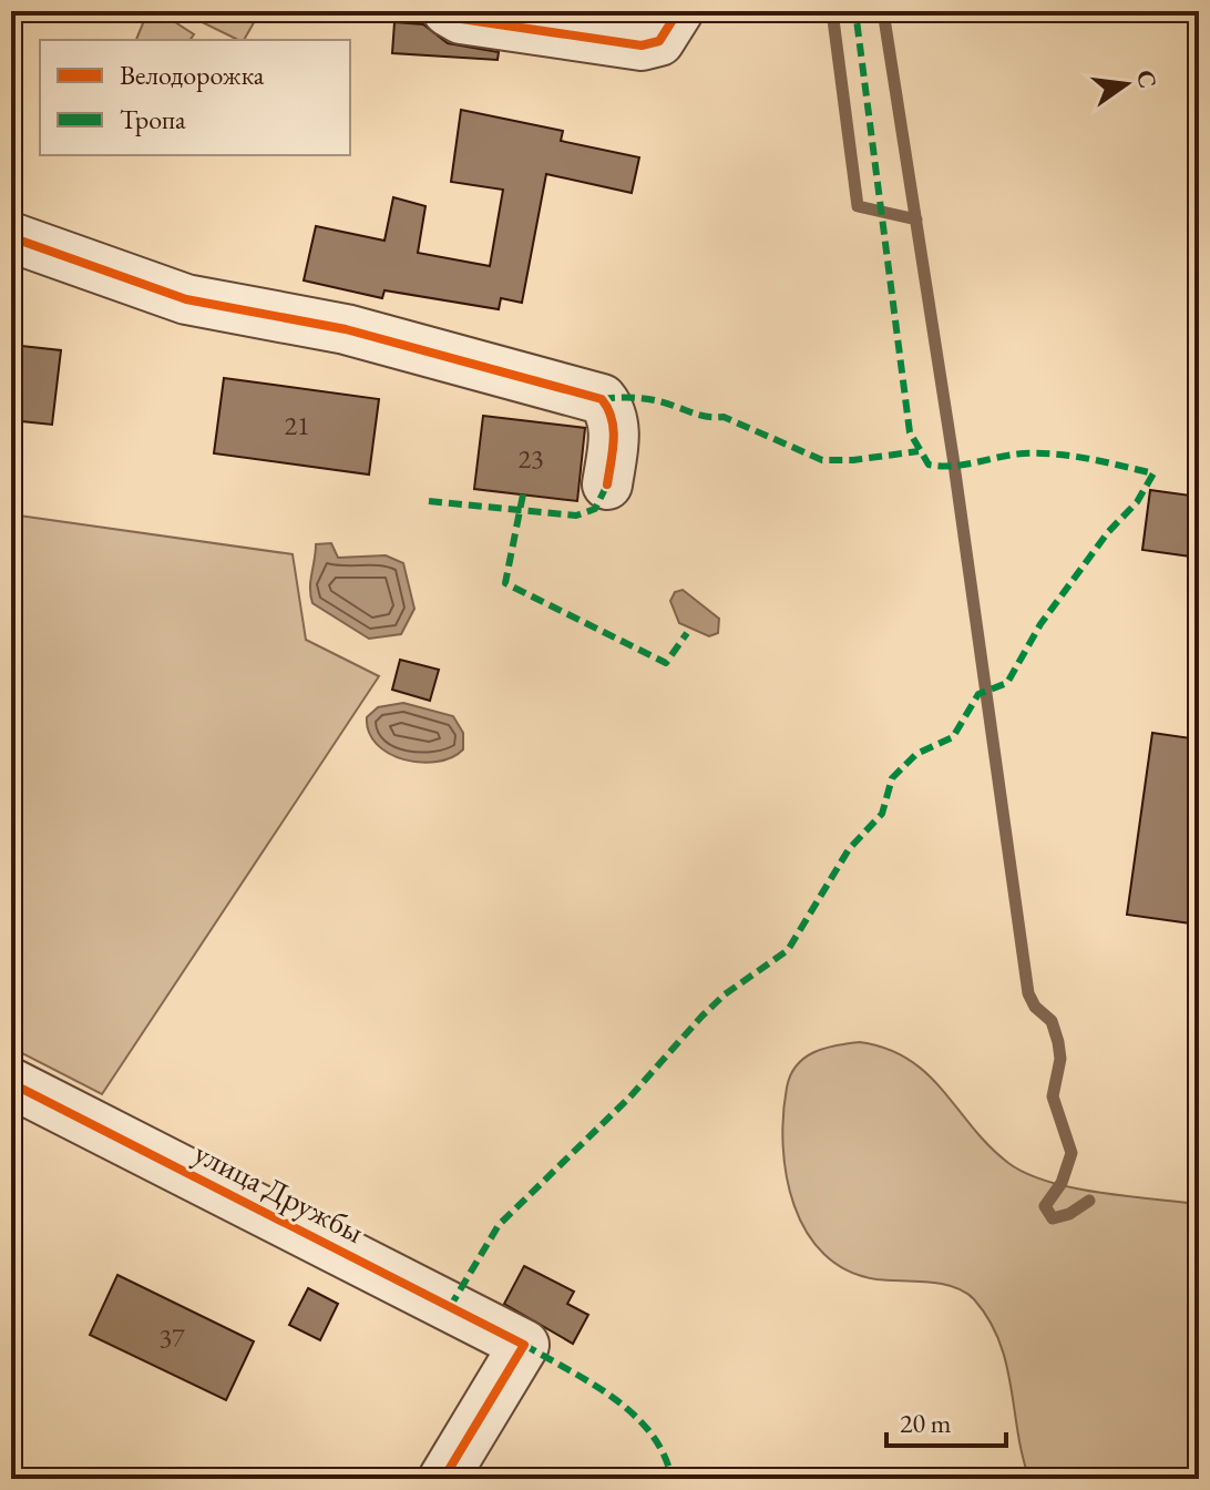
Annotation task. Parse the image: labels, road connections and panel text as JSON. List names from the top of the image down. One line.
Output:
{"streets":{"street":["улица Дружбы"]},"house_numbers":["21","23","37"],"legend":["Велодорожка","Тропа"],"scale_bar":"20 m","north":"right"}
